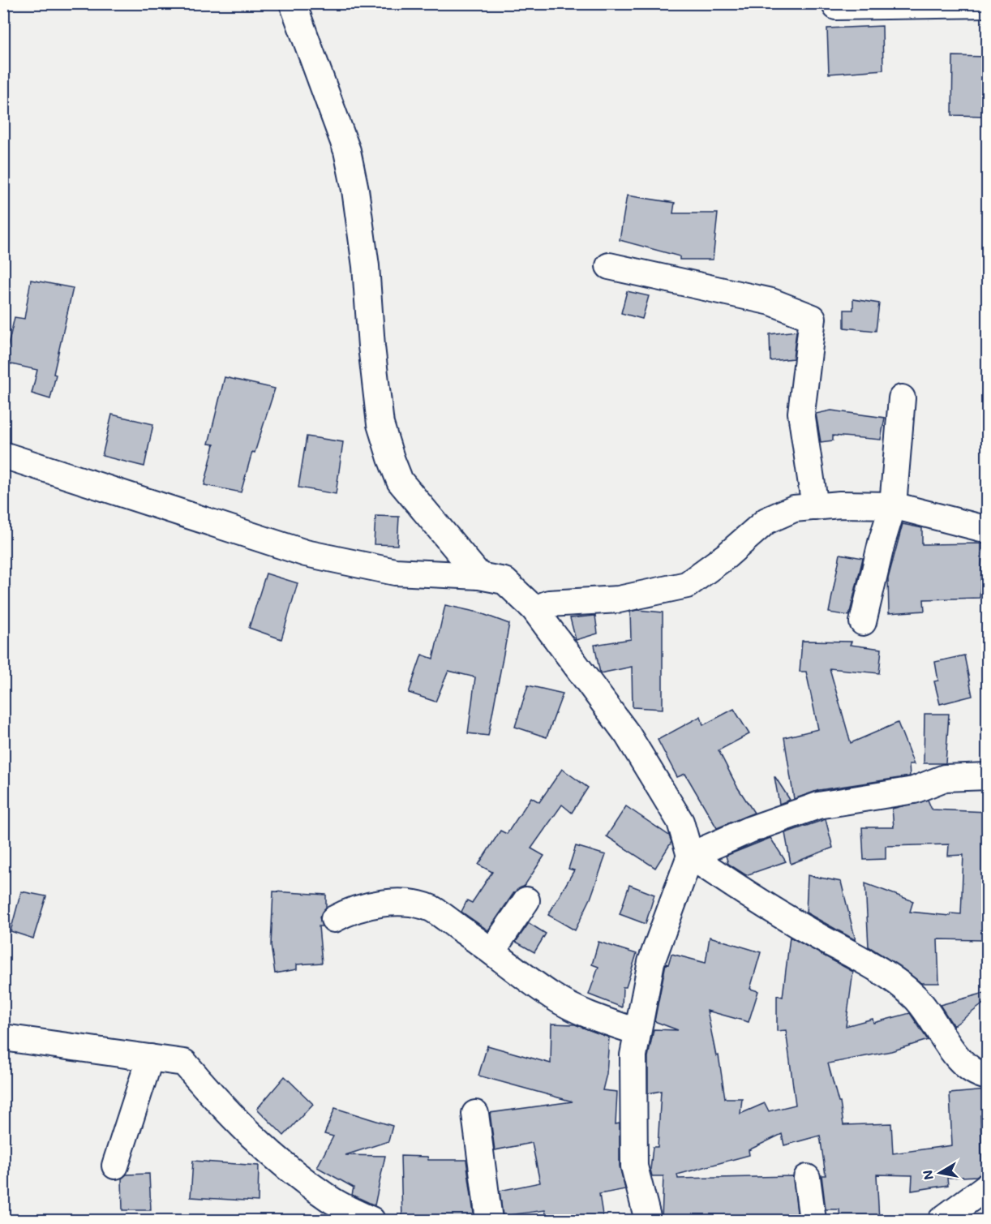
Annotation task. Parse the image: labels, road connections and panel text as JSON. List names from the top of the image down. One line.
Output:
{"north":"left"}
